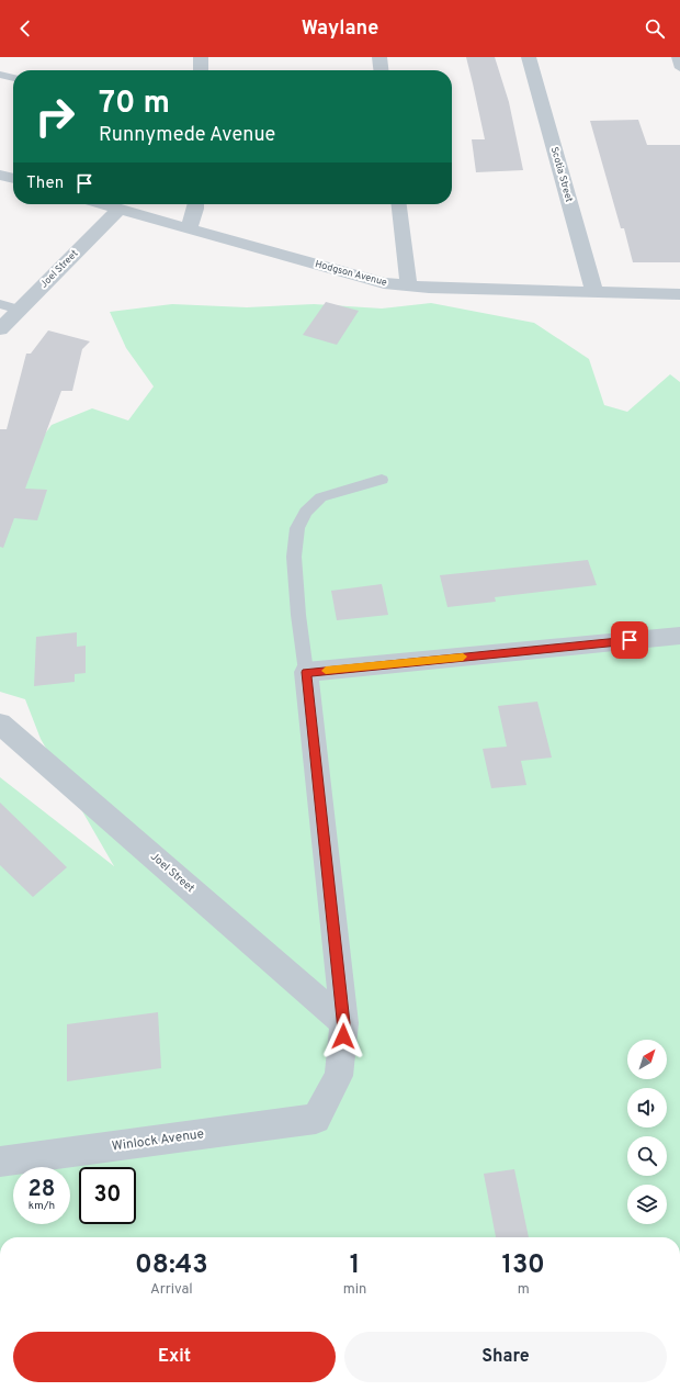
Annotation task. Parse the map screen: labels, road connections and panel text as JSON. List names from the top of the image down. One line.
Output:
{"streets":{"street":["Scotia Street","Joel Street","Hodgson Avenue","Winlock Avenue"]},"crossings":[["Scotia Street","Hodgson Avenue"],["Joel Street","Hodgson Avenue"],["Joel Street","Winlock Avenue"]],"north":"top right","page":{"header":"Waylane","turn":["70 m","Runnymede Avenue"],"then":"Then","speed":"28 km/h","limit":"30","eta":["08:43","Arrival","1","min","130","m"],"buttons":["Exit","Share"]}}
